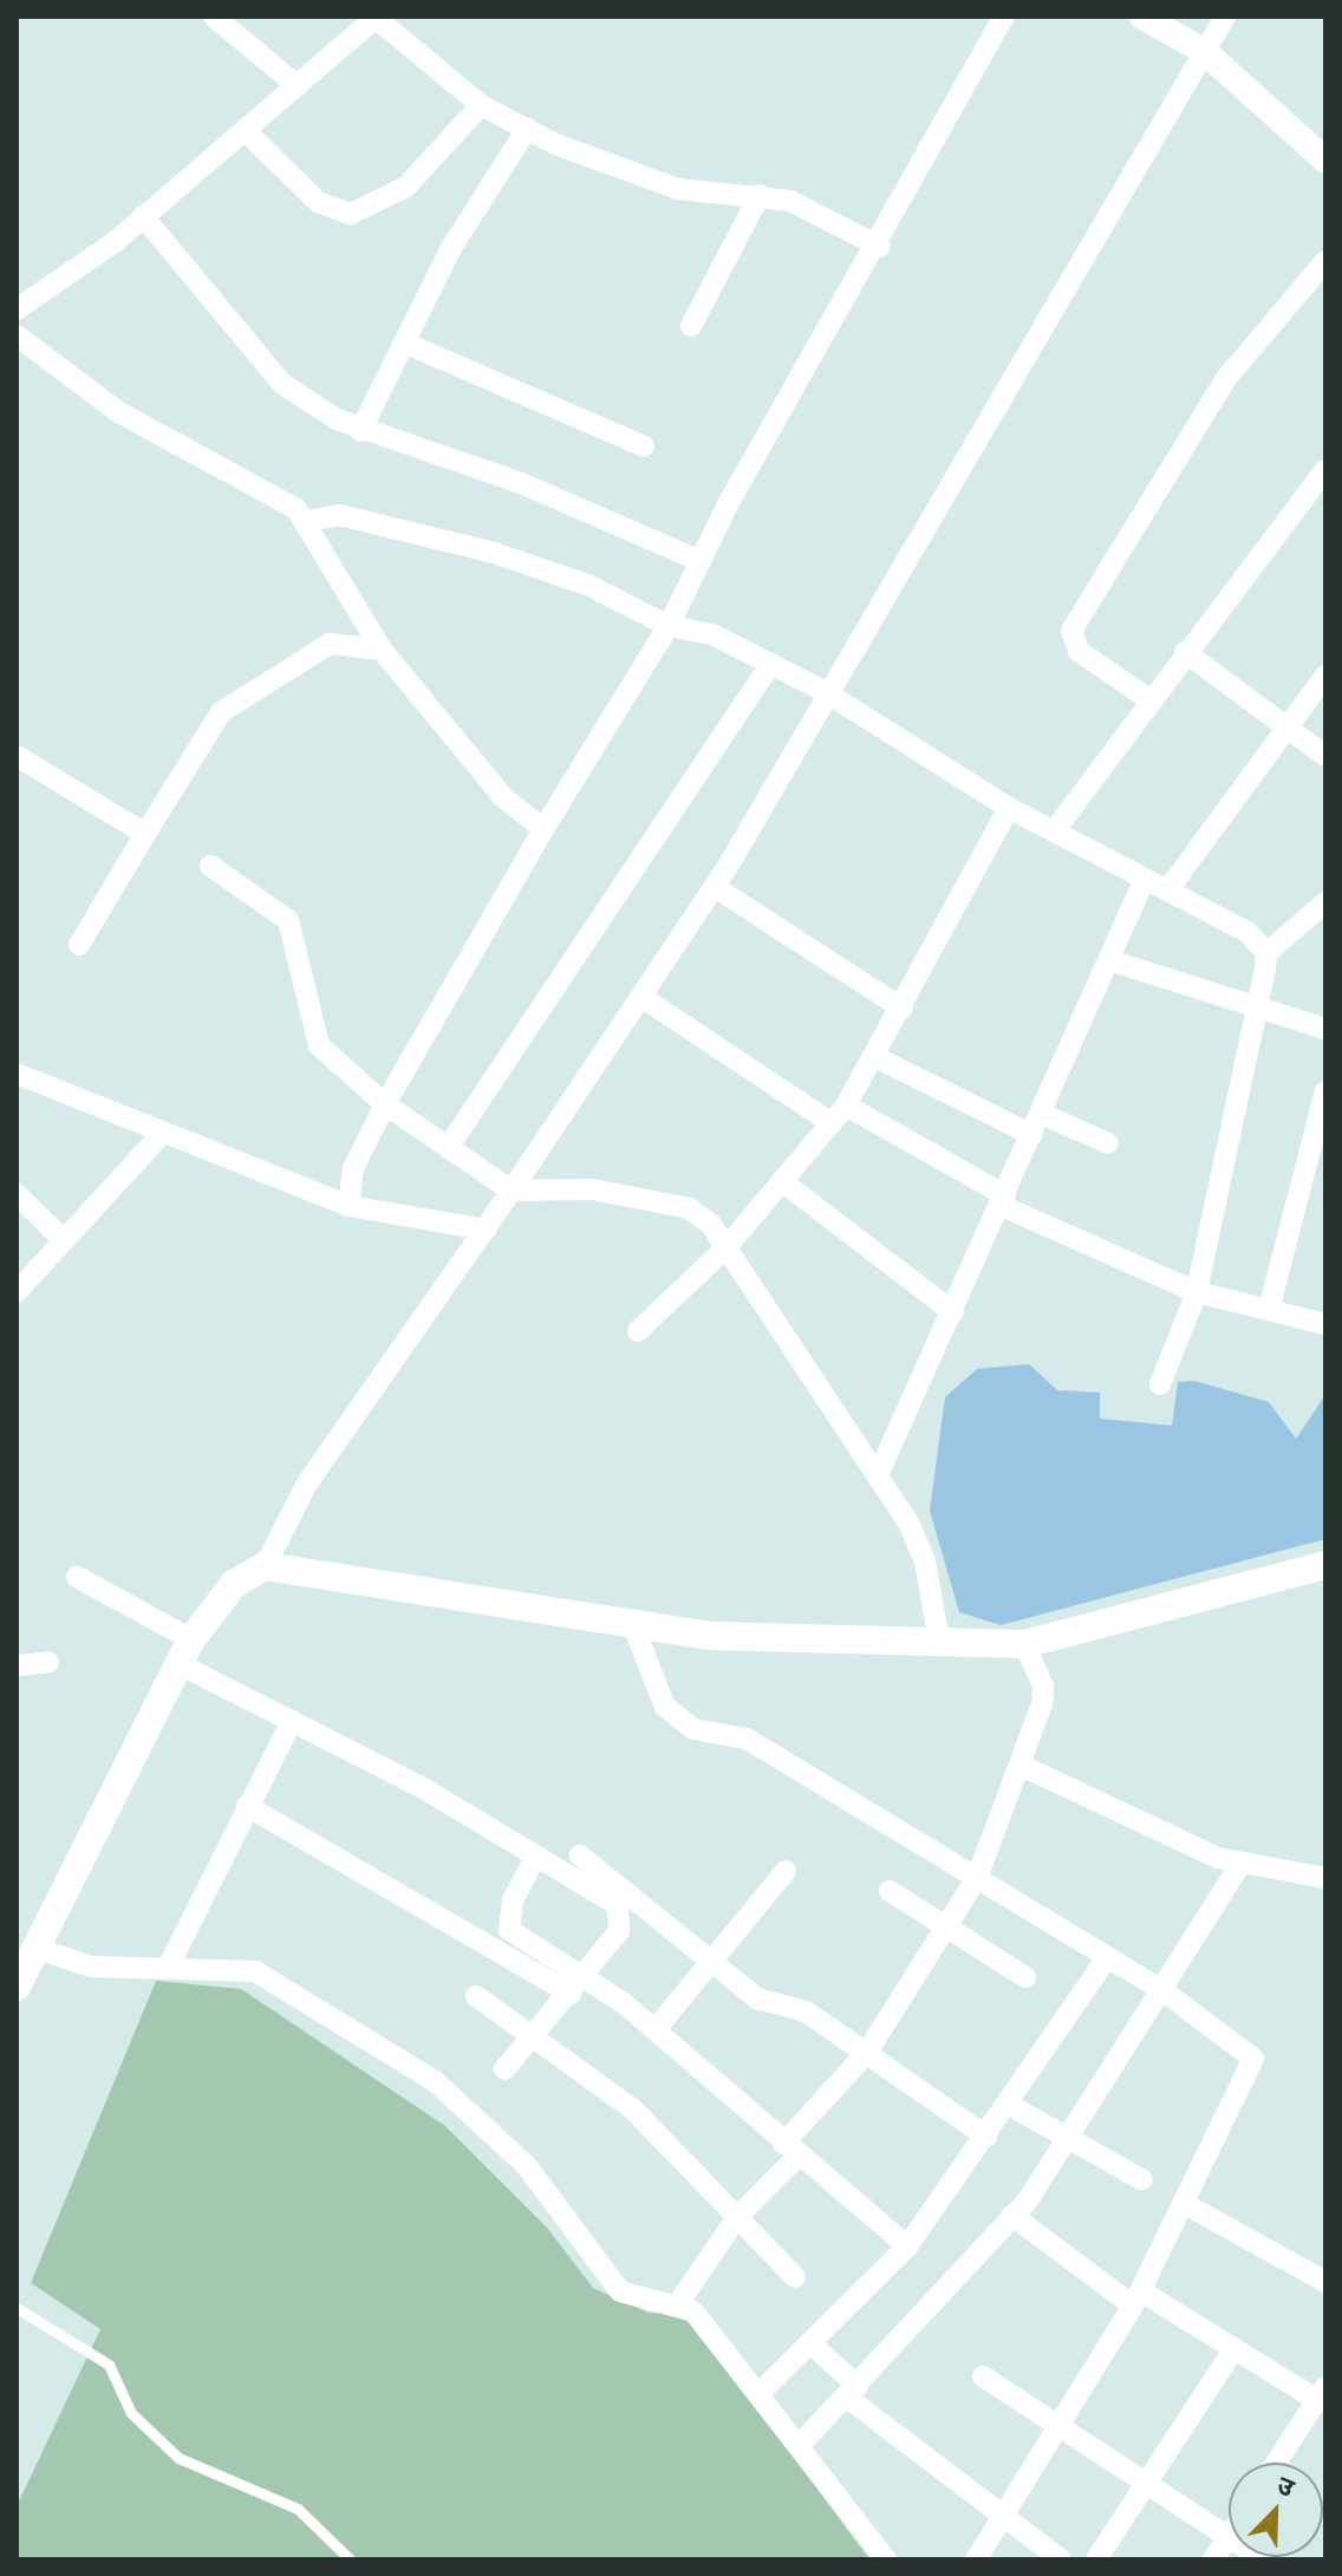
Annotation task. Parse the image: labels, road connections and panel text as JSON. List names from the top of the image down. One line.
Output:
{"north":"top right"}
